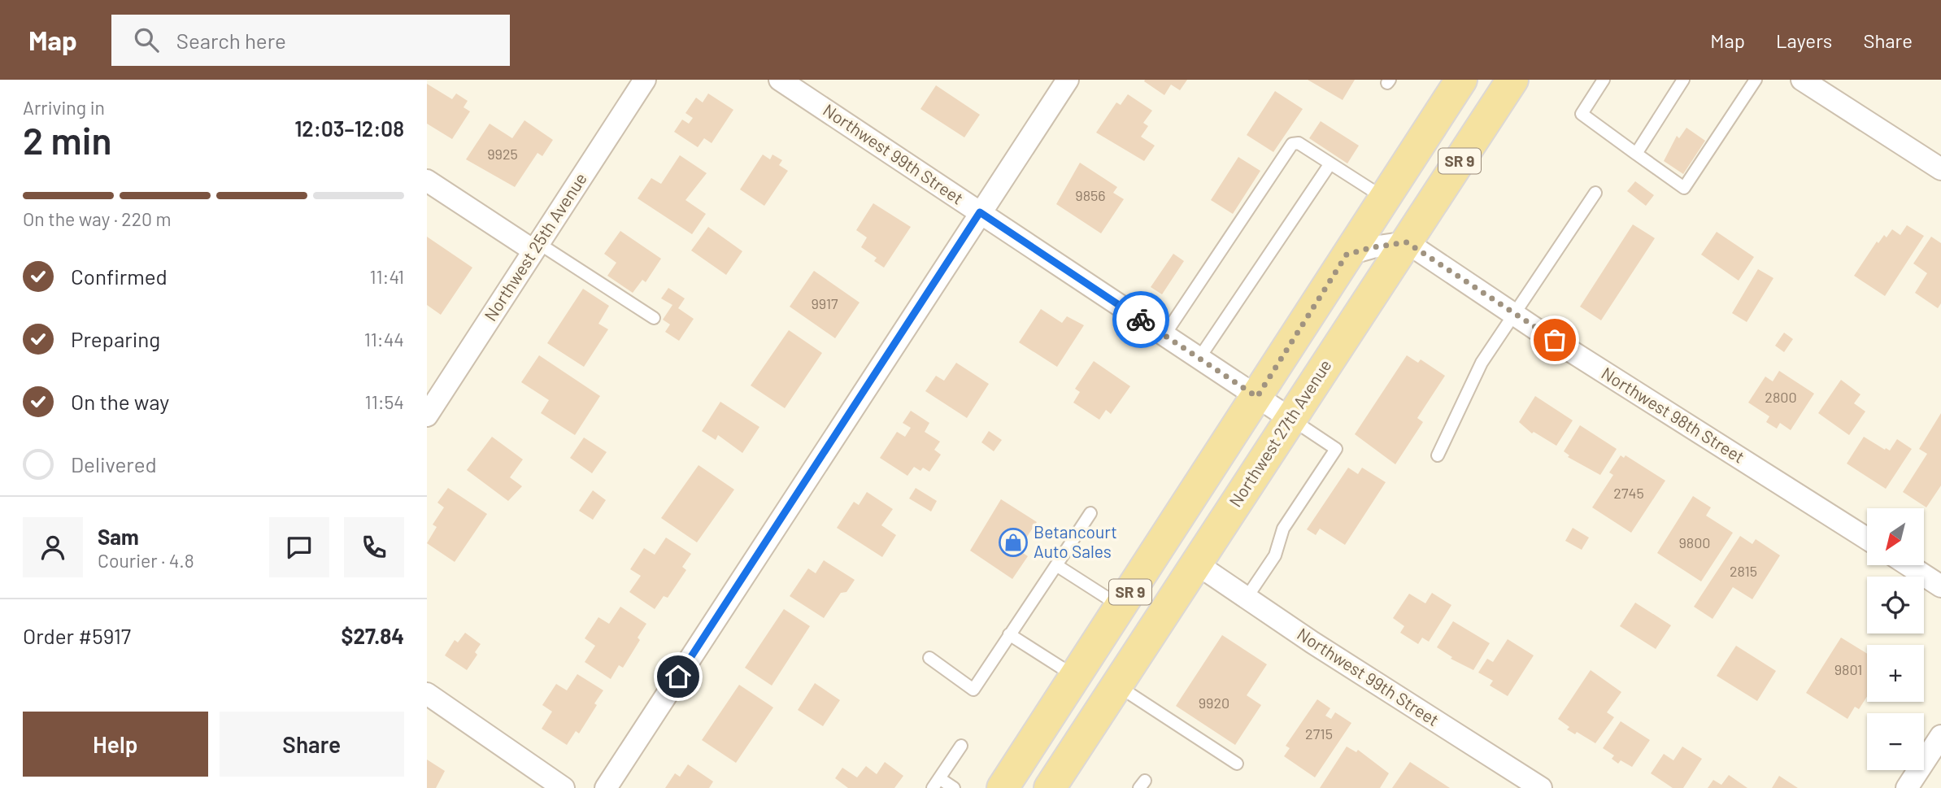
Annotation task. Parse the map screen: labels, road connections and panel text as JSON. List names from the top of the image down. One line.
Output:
{"streets":{"main road":["SR 9","Northwest 27th Avenue"],"street":["Northwest 99th Street","Northwest 25th Avenue","Northwest 98th Street"]},"crossings":[["Northwest 99th Street","SR 9"],["Northwest 99th Street","Northwest 27th Avenue"],["Northwest 98th Street","Northwest 27th Avenue"]],"places":{"shop":["Betancourt Auto Sales"]},"house_numbers":["9925","9856","9917","2800","2745","9800","2815","9801","9920","2715"],"north":"bottom left","page":{"header":"Map","search":"Search here","nav":["Map","Layers","Share"],"heading":["2 min","Arriving in","12:03–12:08"],"panel":["Sam","Courier · 4.8","Order #5917","$27.84"],"bar":"On the way · 220 m","list":[["Confirmed","11:41"],["Preparing","11:44"],["On the way","11:54"],"Delivered"],"map_buttons":["+","−"],"buttons":["Help","Share"]}}
